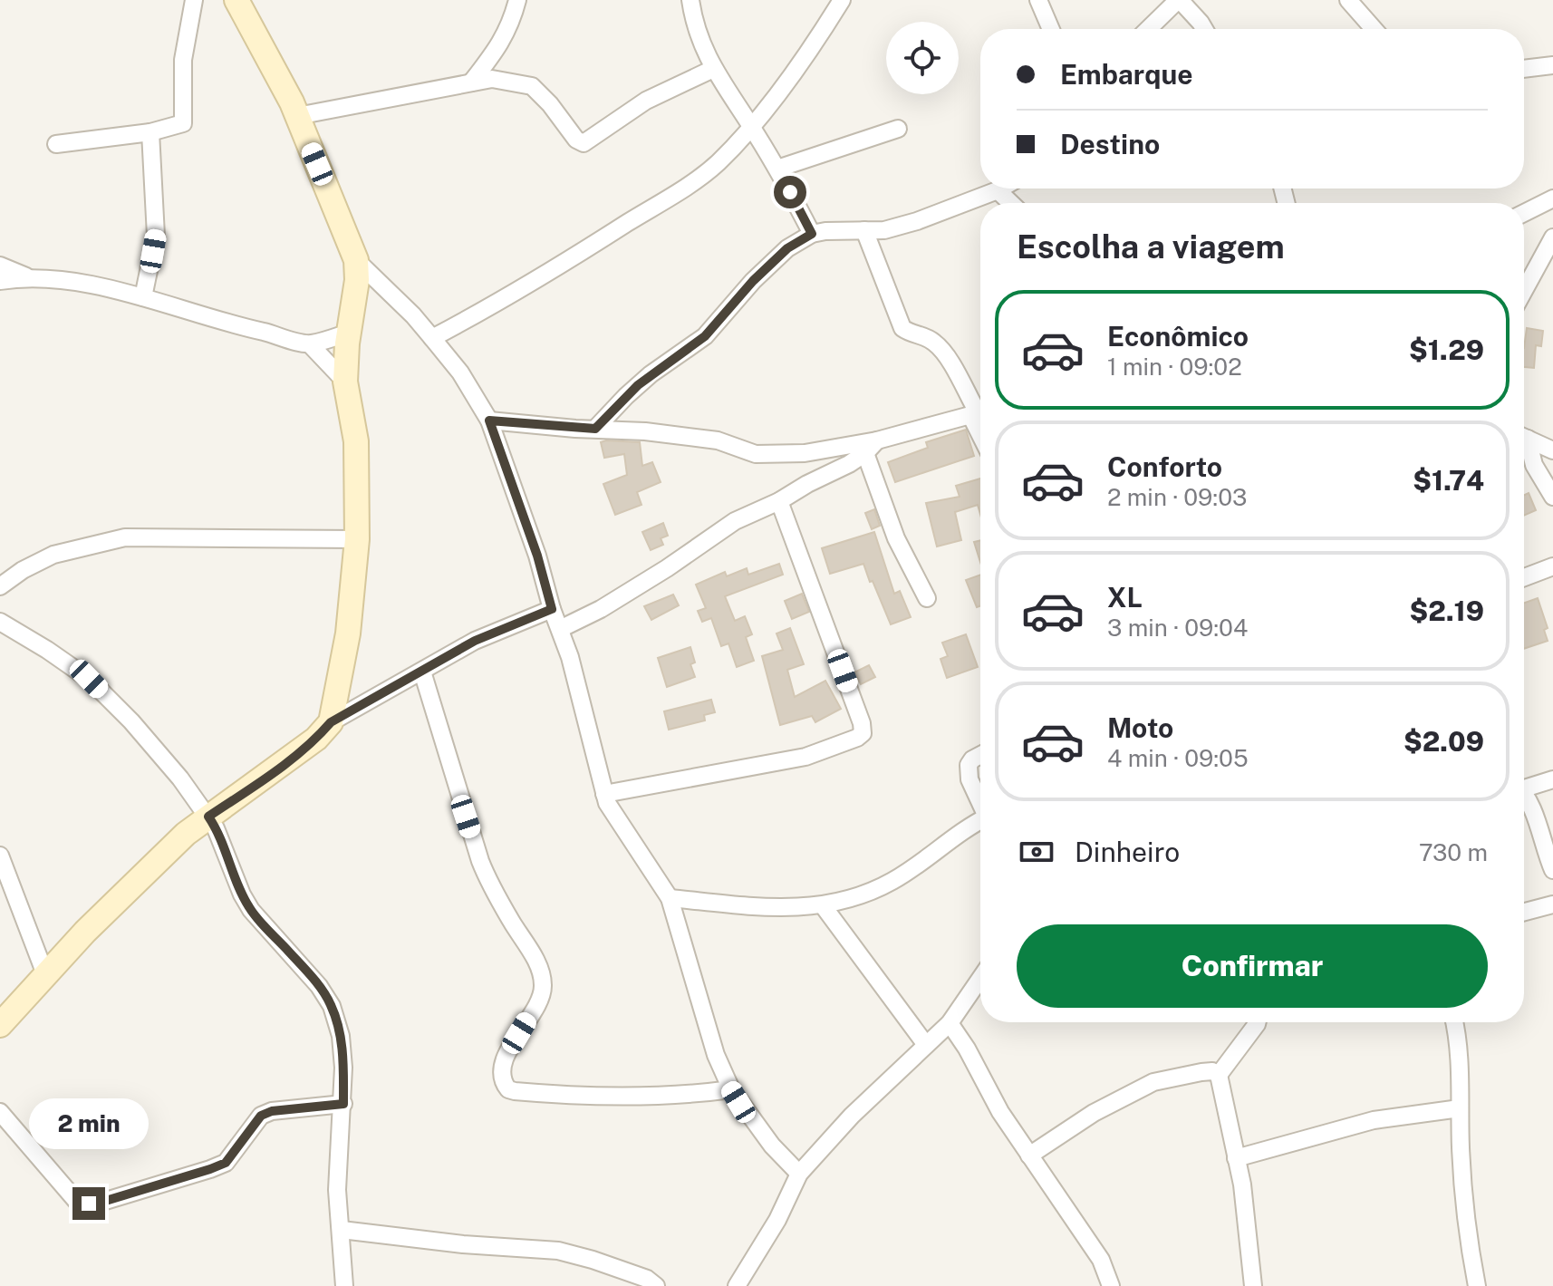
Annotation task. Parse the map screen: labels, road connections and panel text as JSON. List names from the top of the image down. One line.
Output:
{"page":{"banner":["Embarque","Destino"],"heading":"Escolha a viagem","list":[{"name":"Econômico","note":"1 min · 09:02","value":"$1.29"},{"name":"Conforto","note":"2 min · 09:03","value":"$1.74"},{"name":"XL","note":"3 min · 09:04","value":"$2.19"},{"name":"Moto","note":"4 min · 09:05","value":"$2.09"}],"pay":["Dinheiro","730 m"],"buttons":"Confirmar","bubble":"2 min"}}
